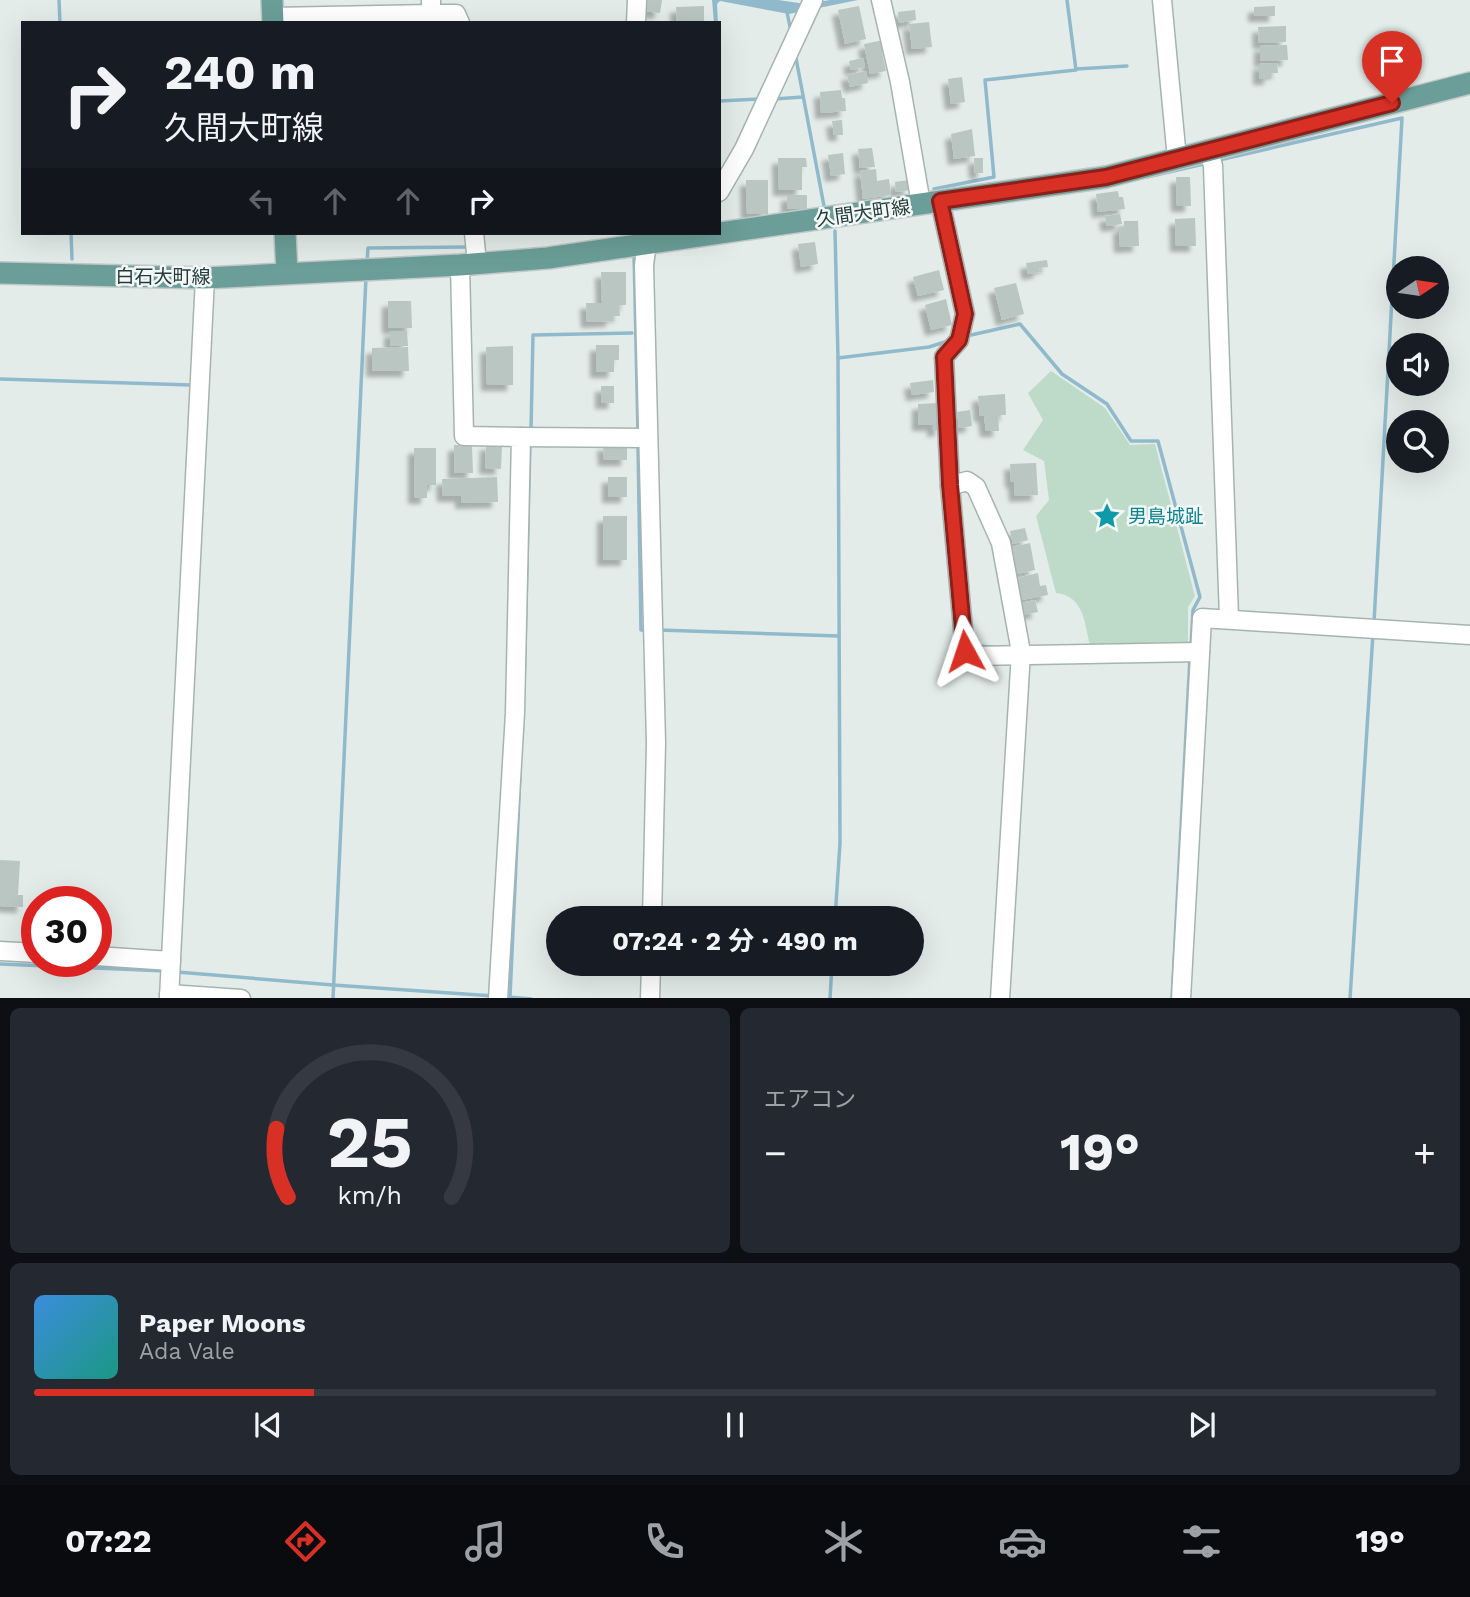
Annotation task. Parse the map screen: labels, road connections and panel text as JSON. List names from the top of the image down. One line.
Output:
{"streets":{"main road":["久間大町線","白石大町線"]},"crossings":[["久間大町線","白石大町線"]],"places":{"place":["男島城趾"]},"north":"right","page":{"turn":["240 m","久間大町線"],"limit":"30","trip":"07:24 · 2 分 · 490 m","tile":"エアコン","heat":["−","19°","+"],"song":["Paper Moons","Ada Vale"],"tabs":["07:22","19°"],"gauge":["25","km/h"]}}
